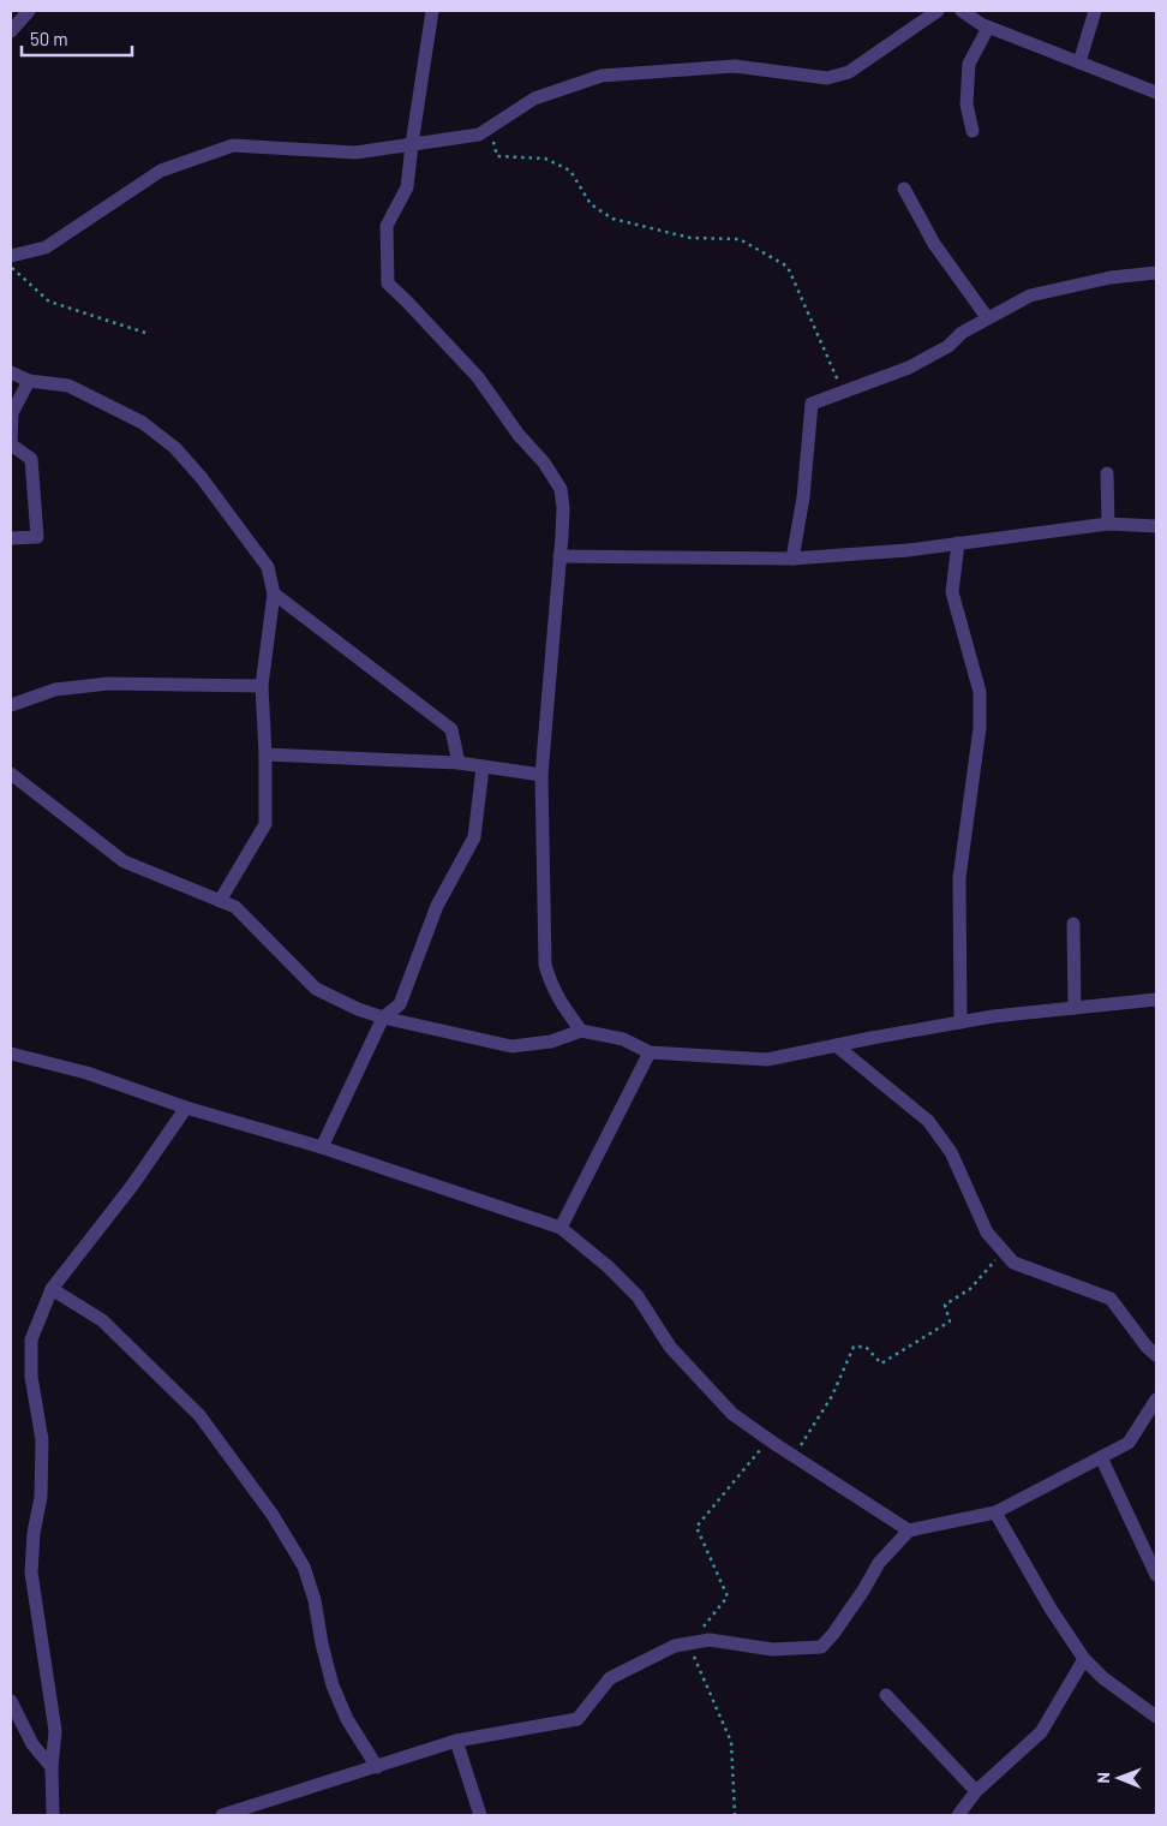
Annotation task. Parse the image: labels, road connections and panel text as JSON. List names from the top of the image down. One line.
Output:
{"scale_bar":"50 m","north":"left"}
